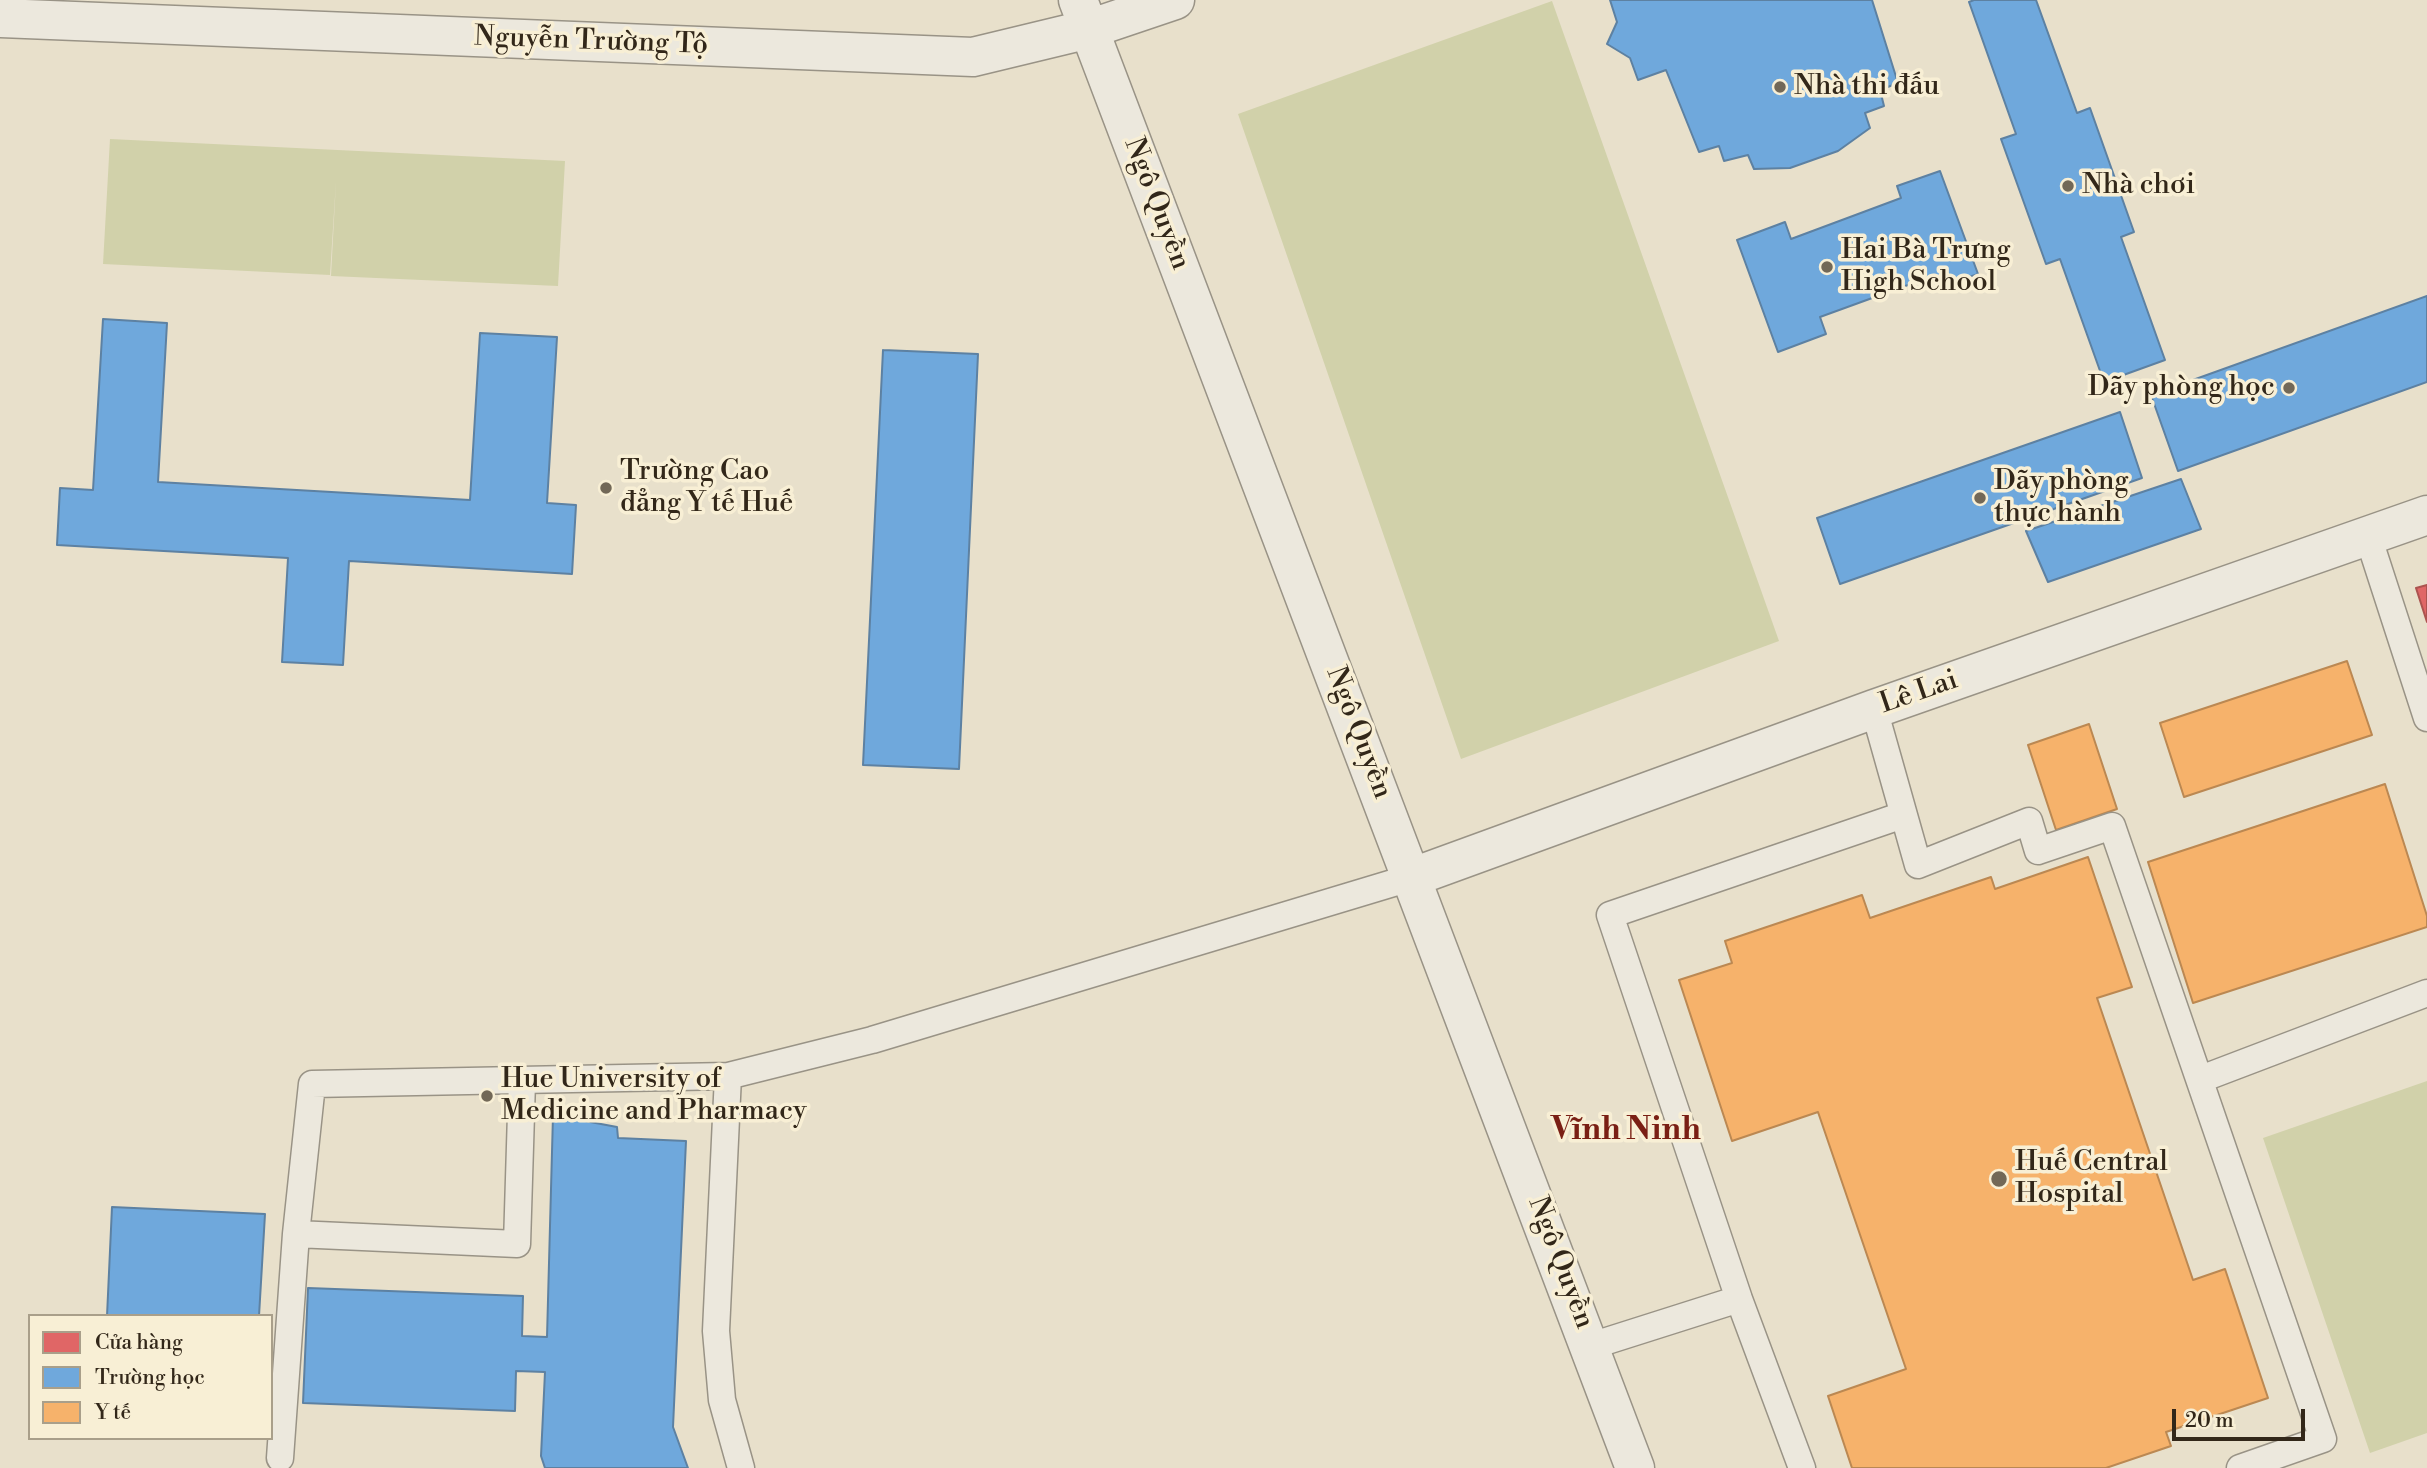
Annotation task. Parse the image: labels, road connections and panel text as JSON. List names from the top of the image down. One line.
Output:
{"streets":{"street":["Nguyễn Trường Tộ","Ngô Quyền","Lê Lai"]},"crossings":[["Nguyễn Trường Tộ","Ngô Quyền"],["Ngô Quyền","Lê Lai"]],"districts":["Vĩnh Ninh"],"places":["Nhà thi đấu","Nhà chơi","Hai Bà Trưng High School","Dãy phòng học","Trường Cao đẳng Y tế Huế","Dãy phòng thực hành","Hue University of Medicine and Pharmacy","Huế Central Hospital"],"legend":["Cửa hàng","Trường học","Y tế"],"scale_bar":"20 m"}
